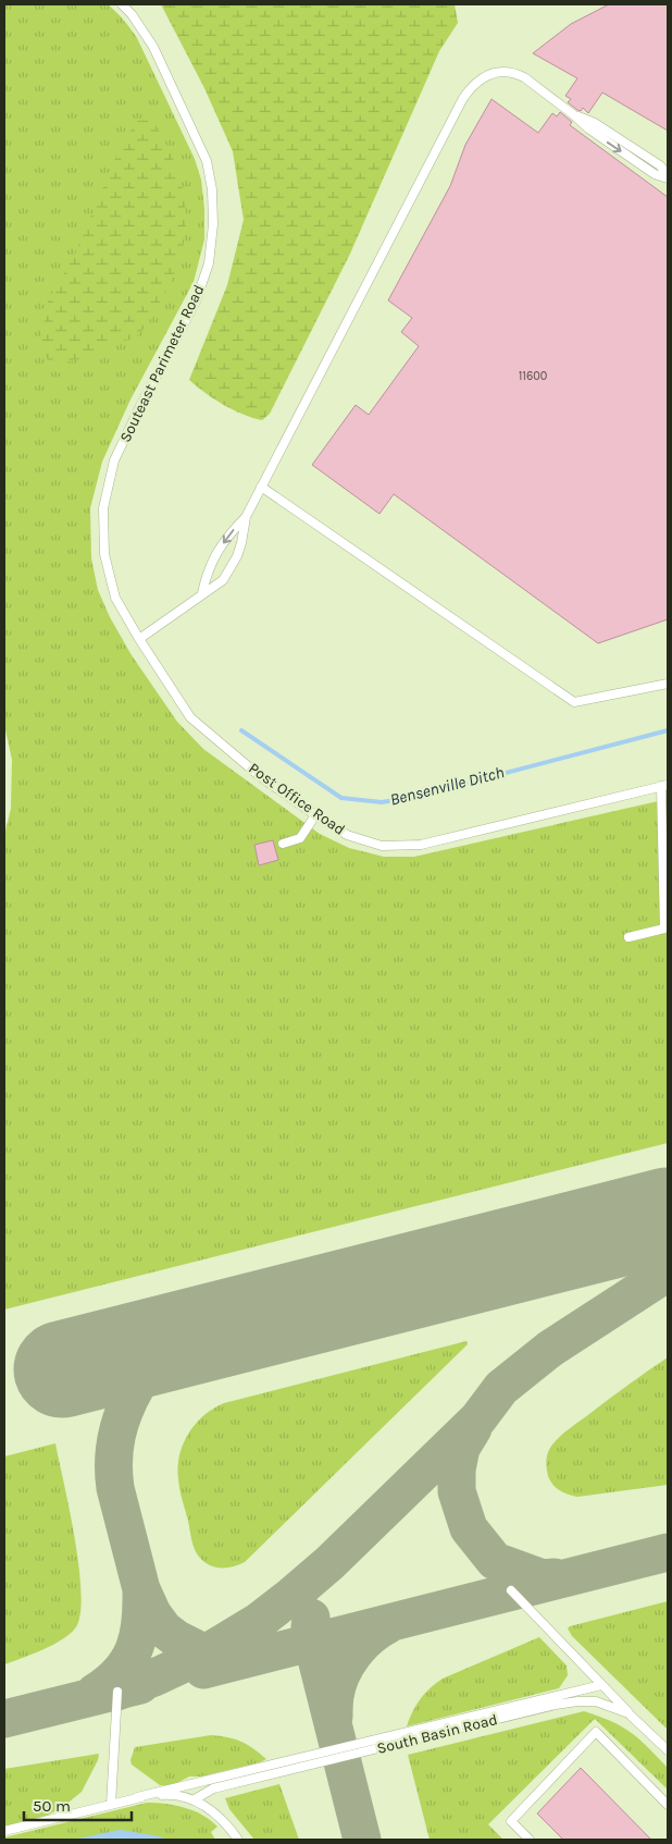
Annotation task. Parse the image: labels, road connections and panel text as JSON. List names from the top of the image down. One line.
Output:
{"streets":{"lane":["Souteast Parimeter Road","Post Office Road","South Basin Road"]},"crossings":[["Souteast Parimeter Road","Post Office Road"]],"water":["Bensenville Ditch"],"house_numbers":["11600"],"scale_bar":"50 m"}
